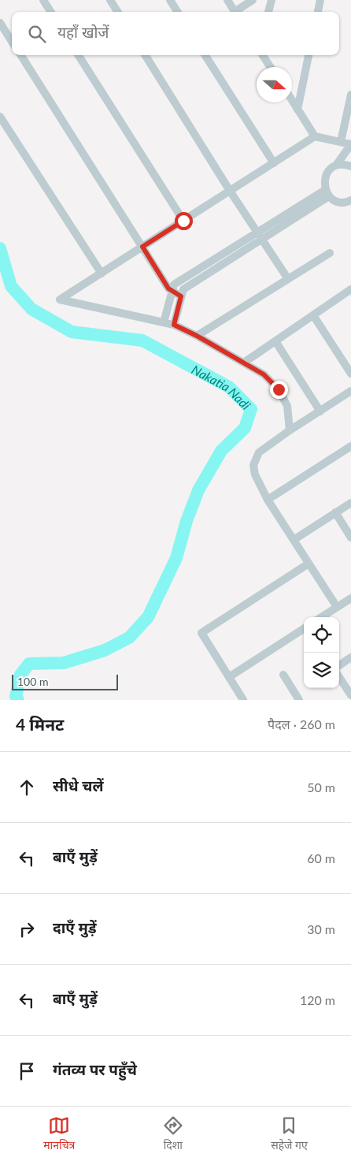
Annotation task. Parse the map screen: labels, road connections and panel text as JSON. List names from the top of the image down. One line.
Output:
{"water":["Nakatia Nadi"],"scale_bar":"100 m","north":"right","page":{"search":"यहाँ खोजें","scale":"100 m","heading":["4 मिनट","पैदल · 260 m"],"list":[["सीधे चलें","50 m"],["बाएँ मुड़ें","60 m"],["दाएँ मुड़ें","30 m"],["बाएँ मुड़ें","120 m"],"गंतव्य पर पहुँचे"],"nav":["मानचित्र","दिशा","सहेजे गए"]}}
